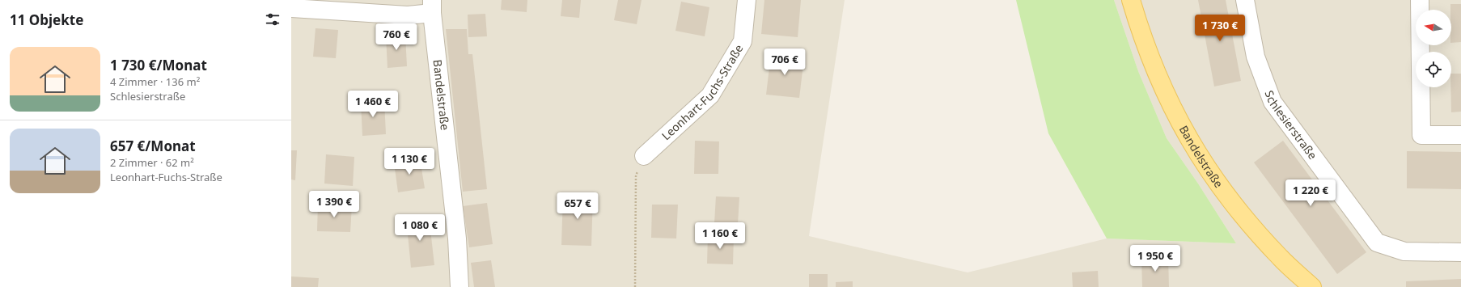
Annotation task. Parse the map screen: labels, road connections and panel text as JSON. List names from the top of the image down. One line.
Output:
{"streets":{"main road":["Bandelstraße"],"street":["Leonhart-Fuchs-Straße","Schlesierstraße"]},"north":"left","page":{"heading":"11 Objekte","price":["1 730 €","760 €","706 €","1 460 €","1 130 €","1 220 €","1 390 €","657 €","1 080 €","1 160 €","1 950 €"],"list":[{"name":"1 730 €/Monat","note":"4 Zimmer · 136 m² · Schlesierstraße"},{"name":"657 €/Monat","note":"2 Zimmer · 62 m² · Leonhart-Fuchs-Straße"}]}}
